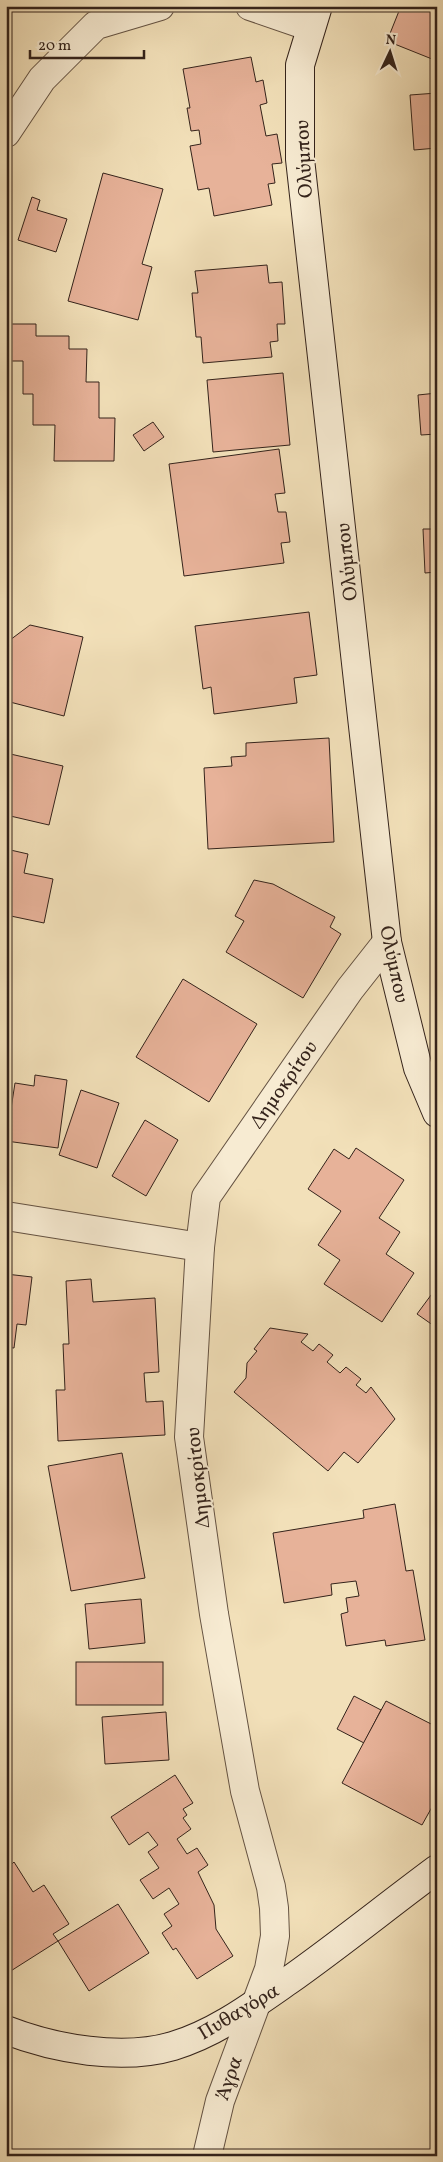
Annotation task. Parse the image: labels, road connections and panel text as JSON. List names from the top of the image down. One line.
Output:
{"streets":{"street":["Ολύμπου","Δημοκρίτου","Πυθαγόρα","Άγρα"]},"crossings":[["Ολύμπου","Δημοκρίτου"],["Δημοκρίτου","Πυθαγόρα"],["Δημοκρίτου","Άγρα"],["Πυθαγόρα","Άγρα"]],"scale_bar":"20 m","north":"top"}
